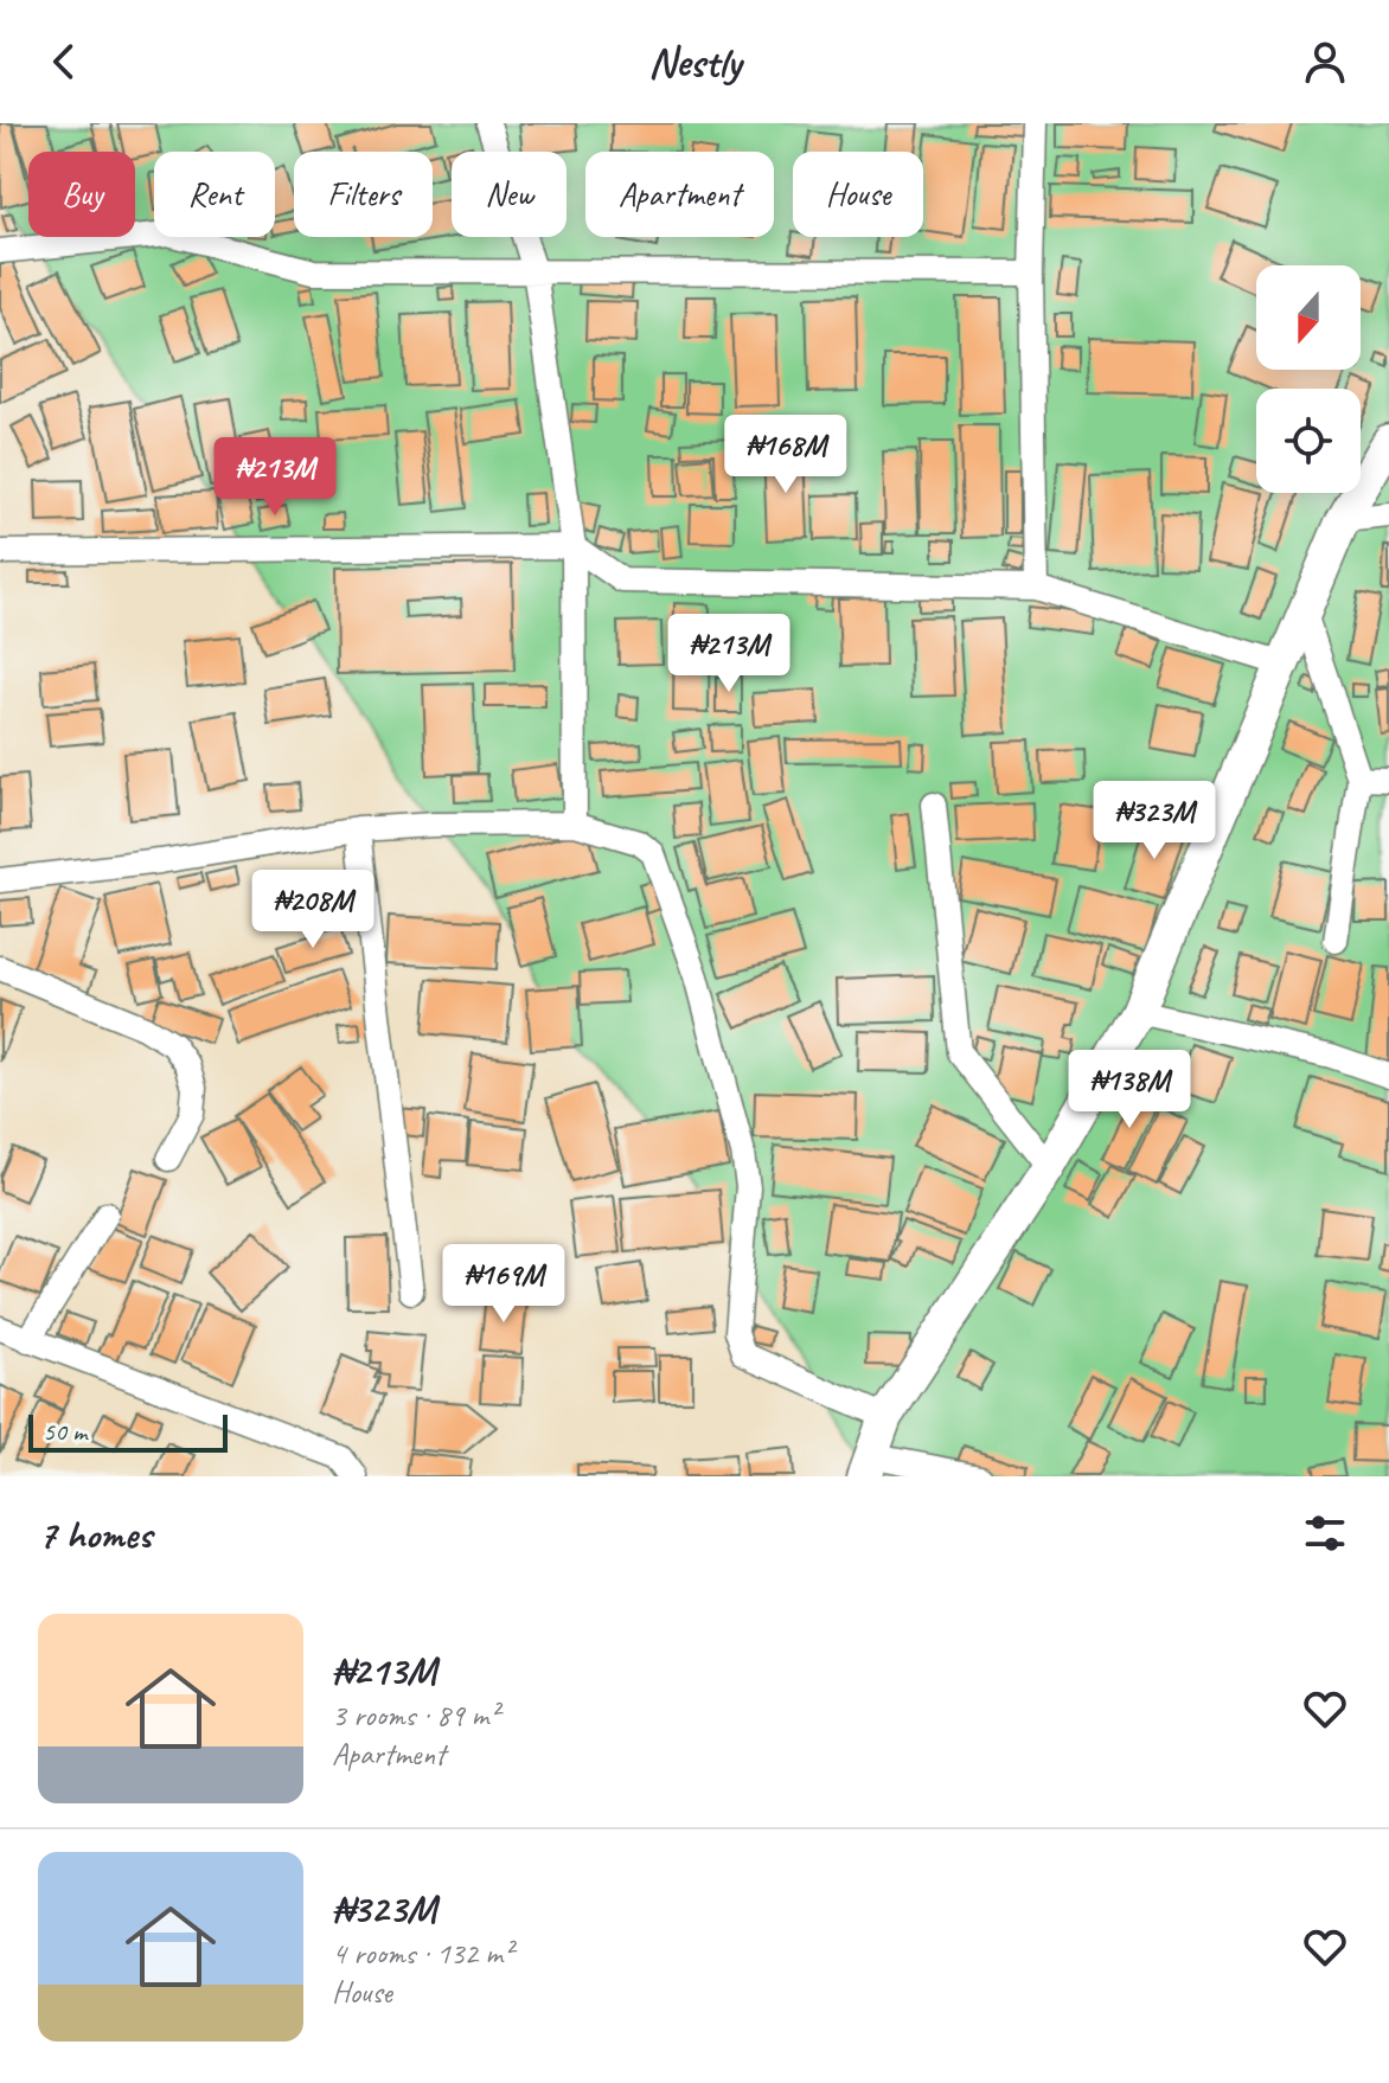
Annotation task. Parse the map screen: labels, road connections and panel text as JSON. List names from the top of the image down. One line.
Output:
{"scale_bar":"50 m","north":"bottom","page":{"header":"Nestly","chip":["Buy","Rent","Filters","New","Apartment","House"],"price":["₦168M","₦213M","₦213M","₦323M","₦208M","₦138M","₦169M"],"scale":"50 m","heading":"7 homes","list":[{"name":"₦213M","note":"3 rooms · 89 m² · Apartment"},{"name":"₦323M","note":"4 rooms · 132 m² · House"}]}}
